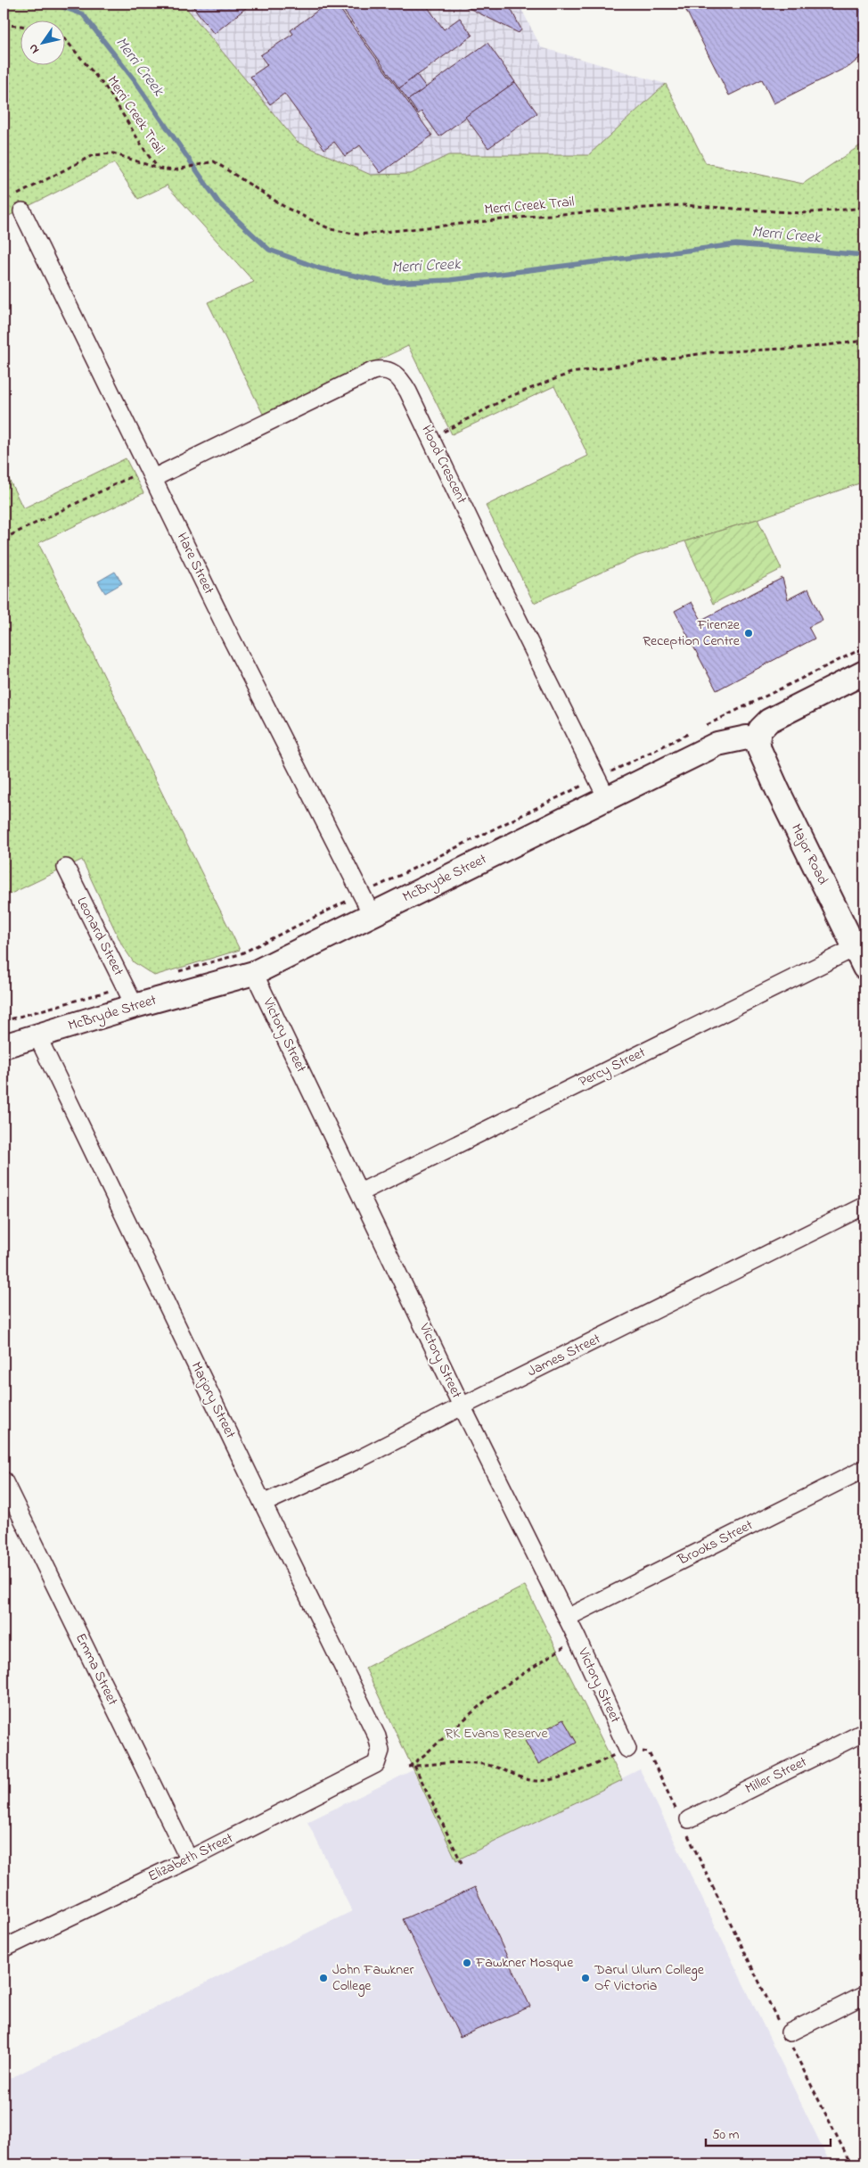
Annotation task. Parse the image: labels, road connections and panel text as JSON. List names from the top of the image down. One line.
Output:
{"streets":{"street":["Hood Crescent","Hare Street","Major Road","McBryde Street","Leonard Street","Victory Street","Percy Street","James Street","Marjory Street","Brooks Street","Emma Street","Miller Street","Elizabeth Street"],"path":["Merri Creek Trail"]},"crossings":[["Hood Crescent","Hare Street"],["Hood Crescent","McBryde Street"],["Hare Street","McBryde Street"],["Major Road","McBryde Street"],["Major Road","Percy Street"],["McBryde Street","Leonard Street"],["McBryde Street","Victory Street"],["McBryde Street","Marjory Street"],["Victory Street","Percy Street"],["Victory Street","James Street"],["Victory Street","Brooks Street"],["James Street","Marjory Street"],["Marjory Street","Elizabeth Street"],["Emma Street","Elizabeth Street"]],"water":["Merri Creek"],"parks":["RK Evans Reserve"],"places":["Firenze Reception Centre","Fawkner Mosque","John Fawkner College","Darul Ulum College Of Victoria"],"scale_bar":"50 m","north":"bottom left"}
